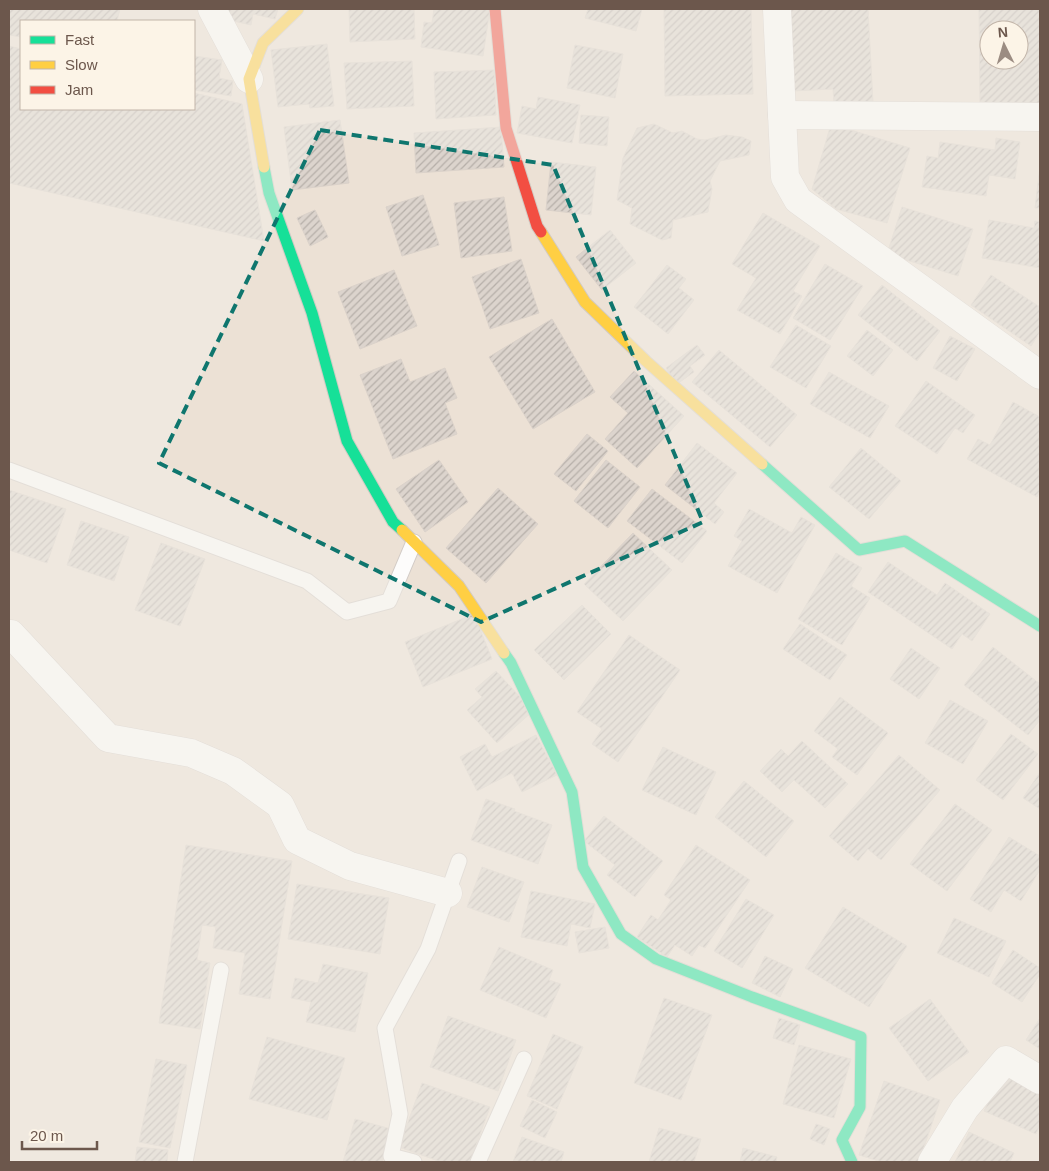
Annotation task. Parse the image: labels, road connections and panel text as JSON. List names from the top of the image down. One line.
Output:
{"legend":["Fast","Slow","Jam"],"scale_bar":"20 m","north":"top"}
